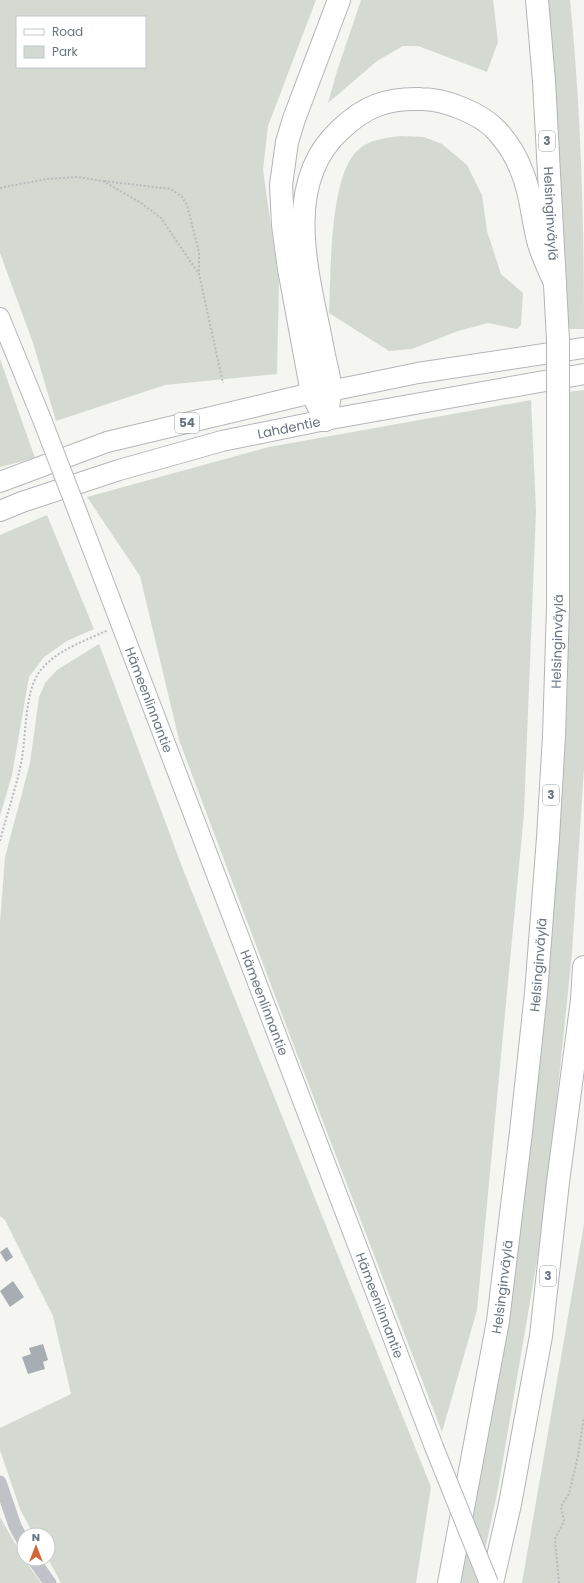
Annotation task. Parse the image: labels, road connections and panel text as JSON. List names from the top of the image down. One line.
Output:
{"streets":{"highway":["3","Helsinginväylä"],"main road":["54","Lahdentie","Hämeenlinnantie"]},"legend":["Road","Park"],"north":"top"}
